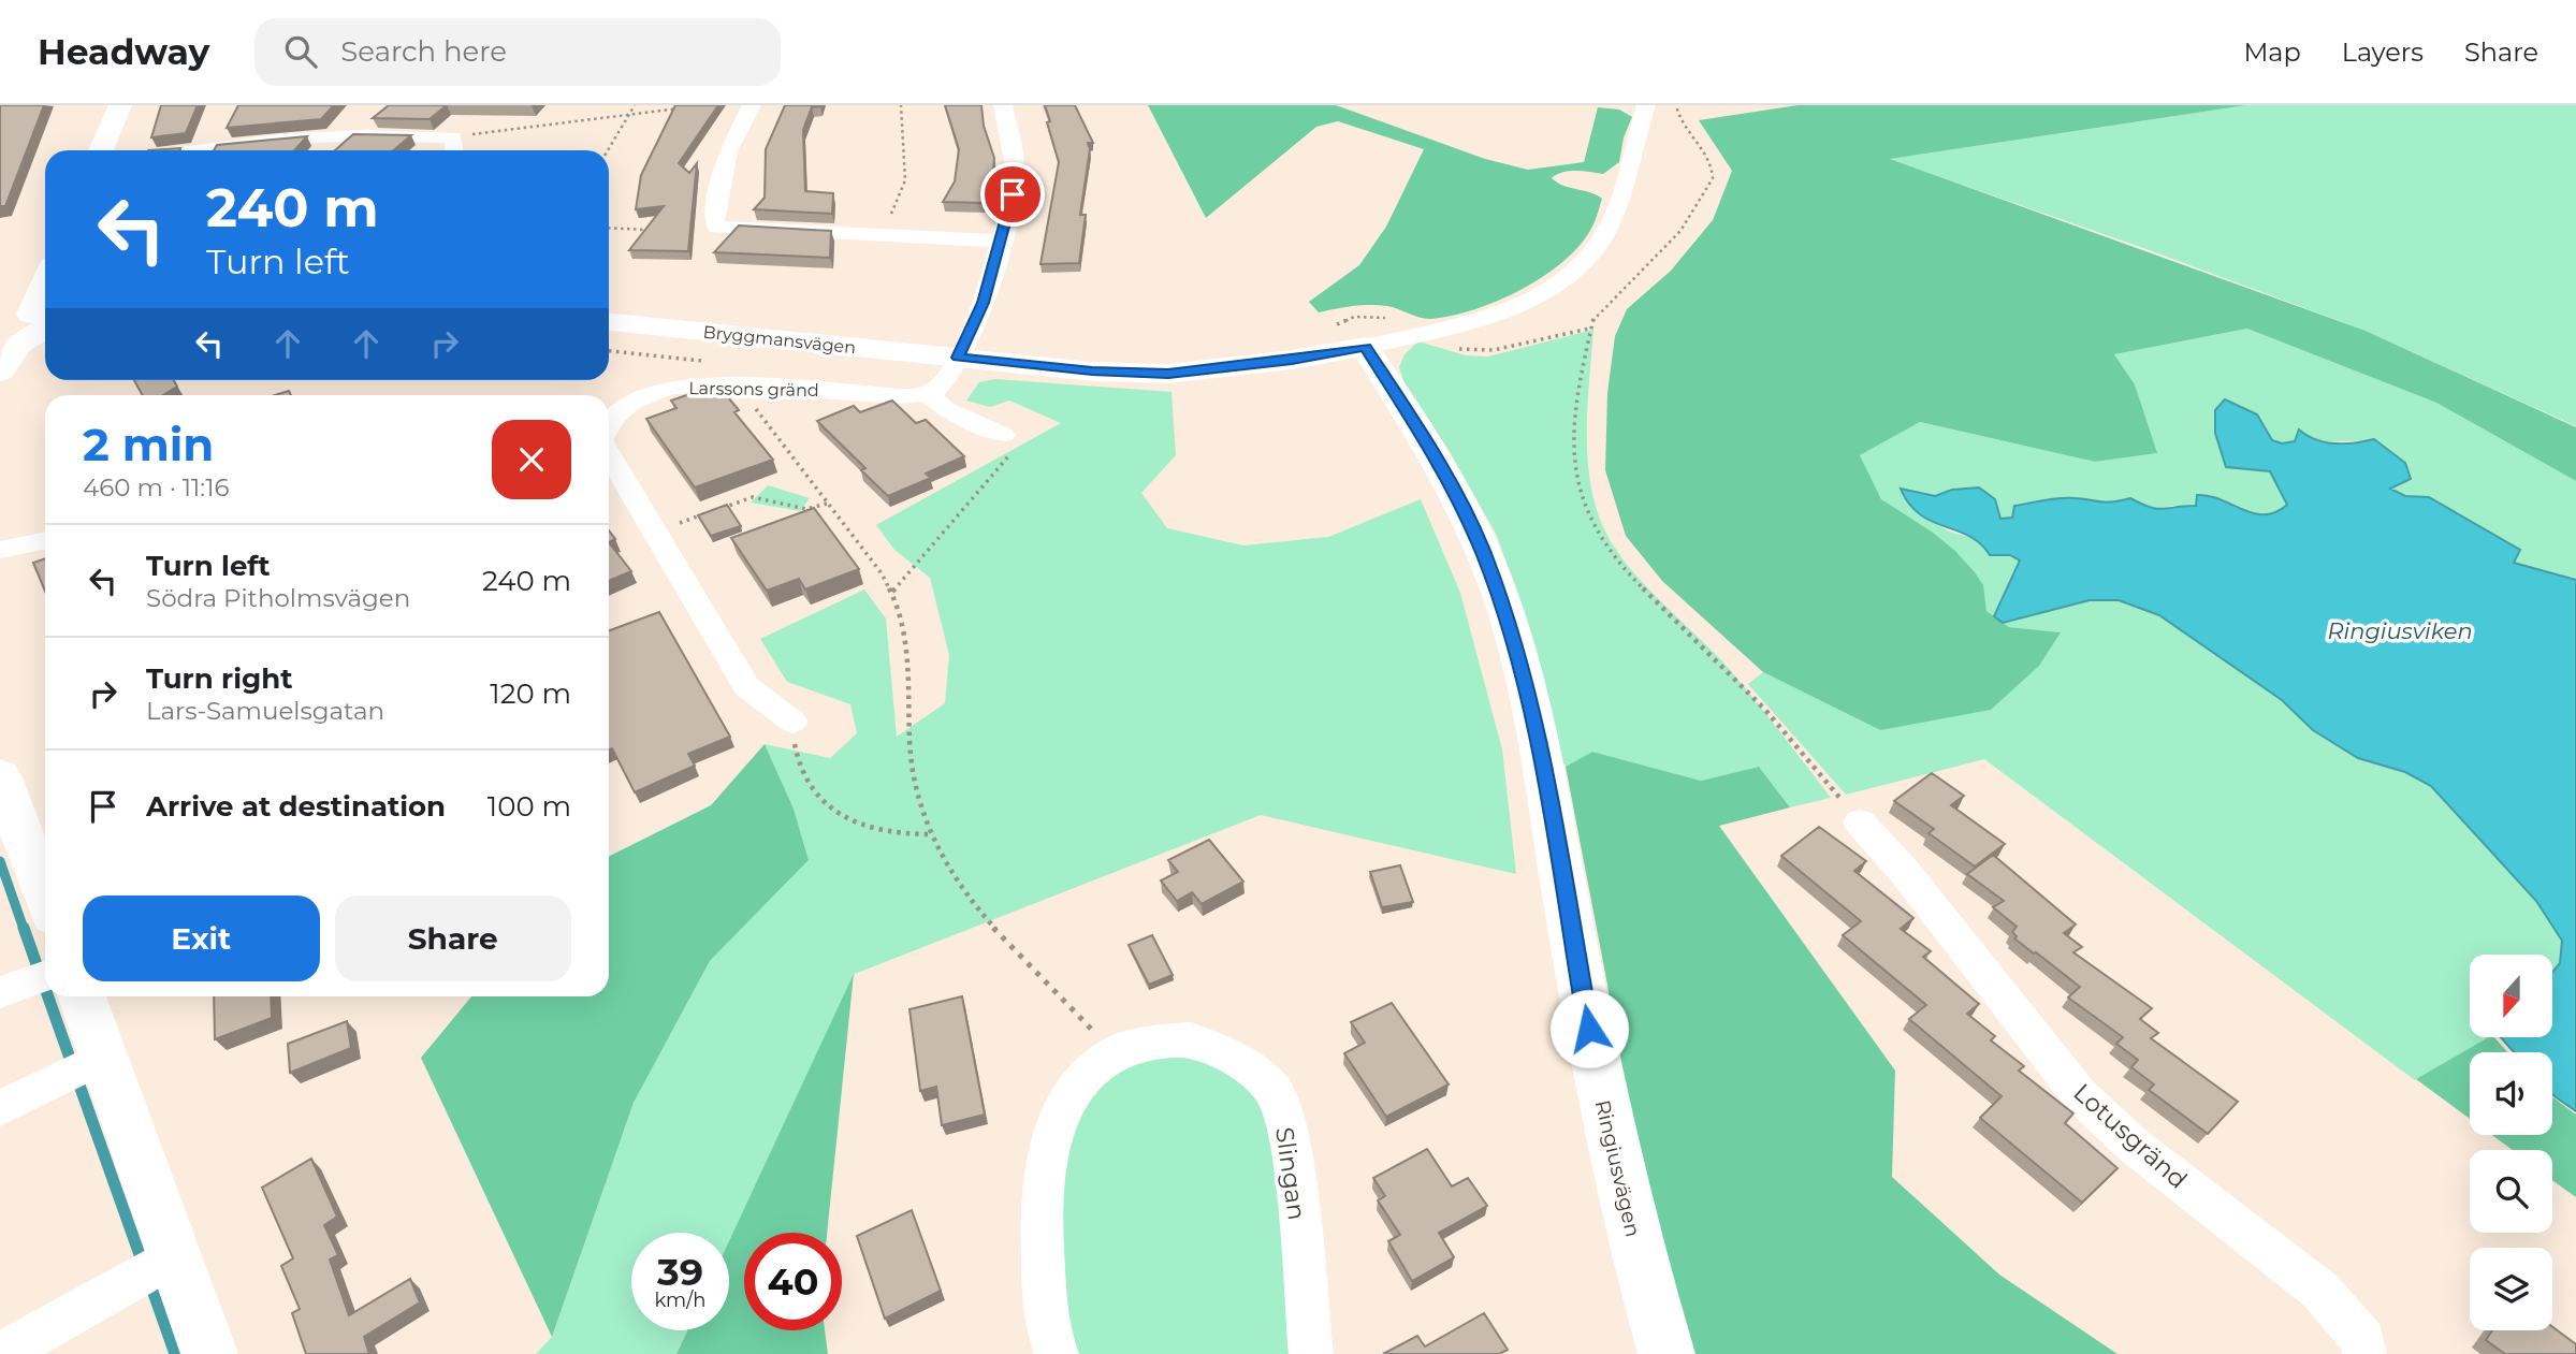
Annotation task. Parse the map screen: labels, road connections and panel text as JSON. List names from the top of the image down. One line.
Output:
{"streets":{"street":["Bryggmansvägen","Larssons gränd","Lotusgränd","Ringiusvägen","Slingan"]},"crossings":[["Bryggmansvägen","Ringiusvägen"]],"water":["Ringiusviken"],"north":"bottom","page":{"header":"Headway","search":"Search here","nav":["Map","Layers","Share"],"turn":["240 m","Turn left"],"heading":["2 min","460 m · 11:16"],"list":[{"name":"Turn left","note":"Södra Pitholmsvägen","value":"240 m"},{"name":"Turn right","note":"Lars-Samuelsgatan","value":"120 m"},{"name":"Arrive at destination","value":"100 m"}],"buttons":["Exit","Share"],"speed":"39 km/h","limit":"40"}}
